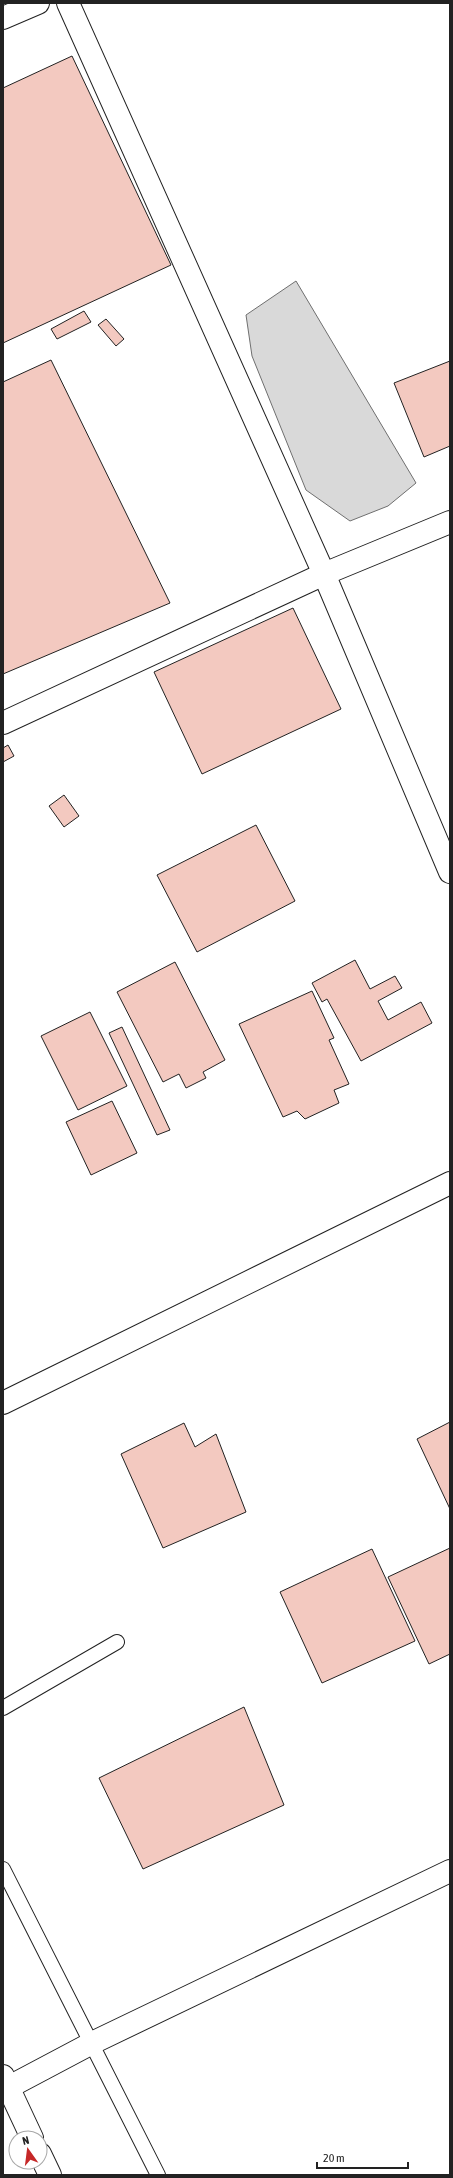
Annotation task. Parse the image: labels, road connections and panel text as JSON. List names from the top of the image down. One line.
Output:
{"scale_bar":"20 m","north":"top"}
